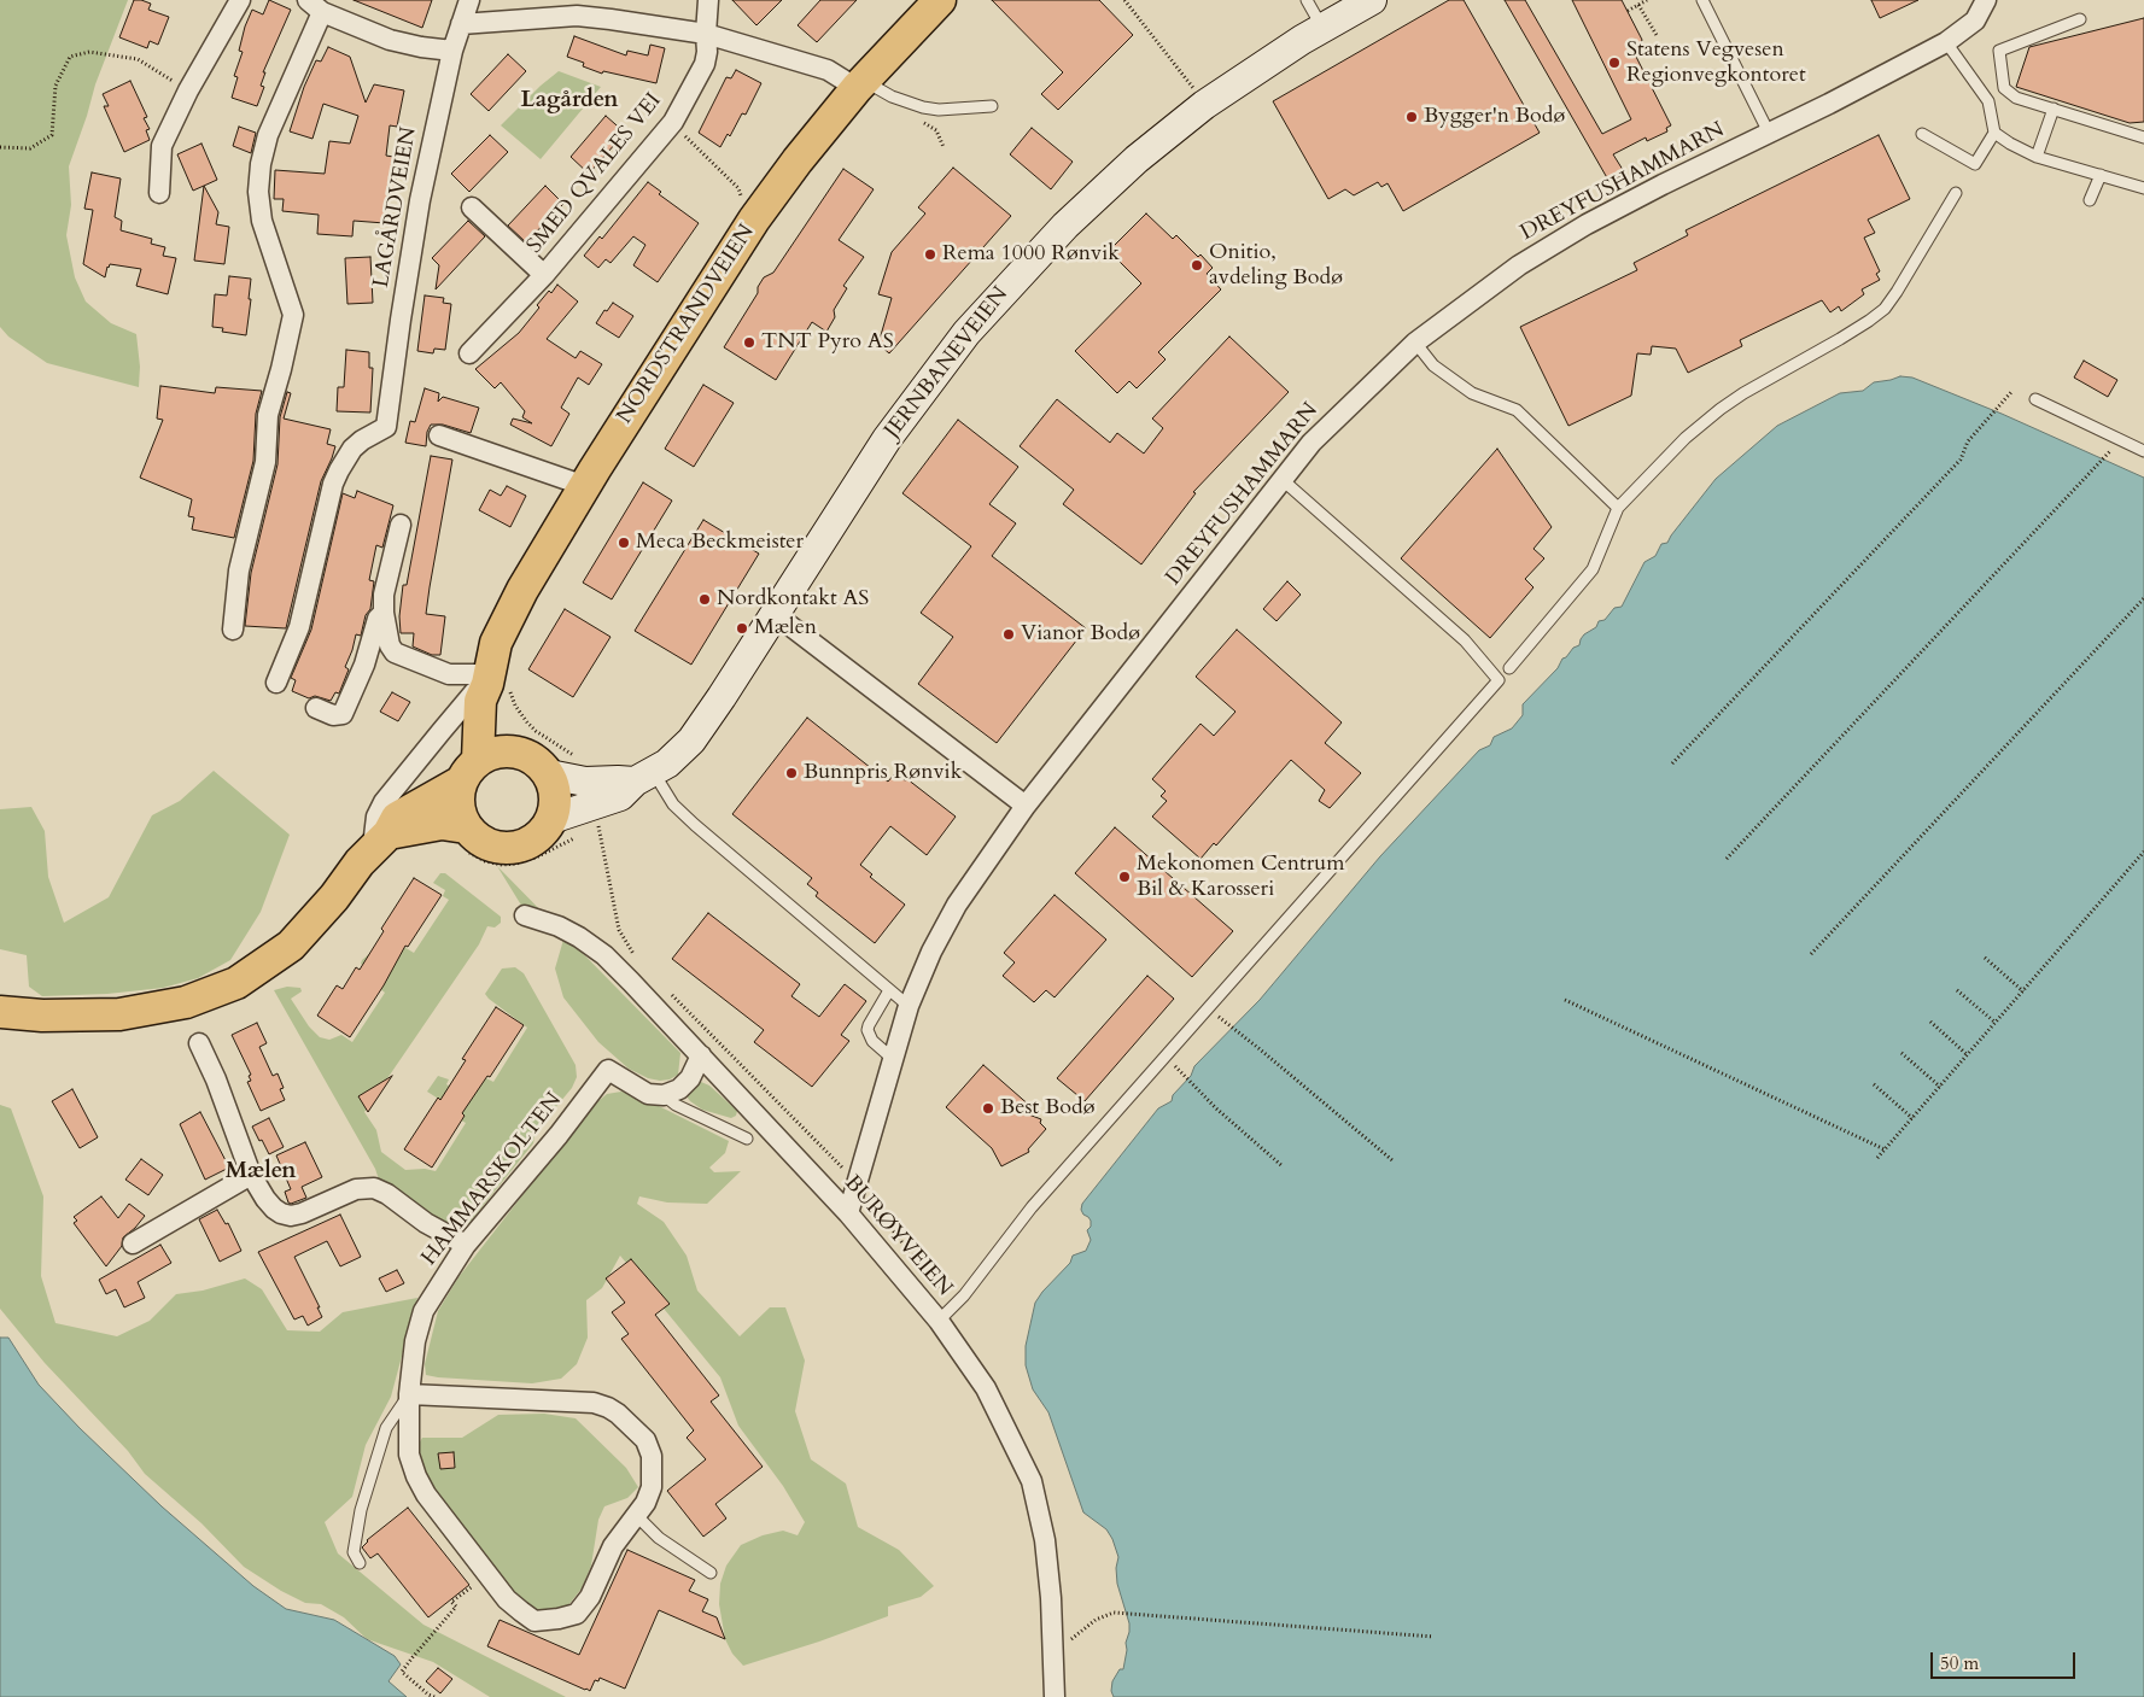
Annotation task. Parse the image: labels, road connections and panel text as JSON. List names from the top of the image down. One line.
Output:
{"streets":{"main road":["NORDSTRANDVEIEN"],"street":["SMED QVALES VEI","DREYFUSHAMMARN","LAGÅRDVEIEN","JERNBANEVEIEN","HAMMARSKOLTEN","BURØYVEIEN"]},"crossings":[["DREYFUSHAMMARN","BURØYVEIEN"]],"districts":["Lagården","Mælen"],"places":["Statens Vegvesen Regionvegkontoret","Bygger'n Bodø","Rema 1000 Rønvik","Onitio, avdeling Bodø","TNT Pyro AS","Meca Beckmeister","Nordkontakt AS","Mælen","Vianor Bodø","Bunnpris Rønvik","Mekonomen Centrum Bil & Karosseri","Best Bodø"],"scale_bar":"50 m"}
